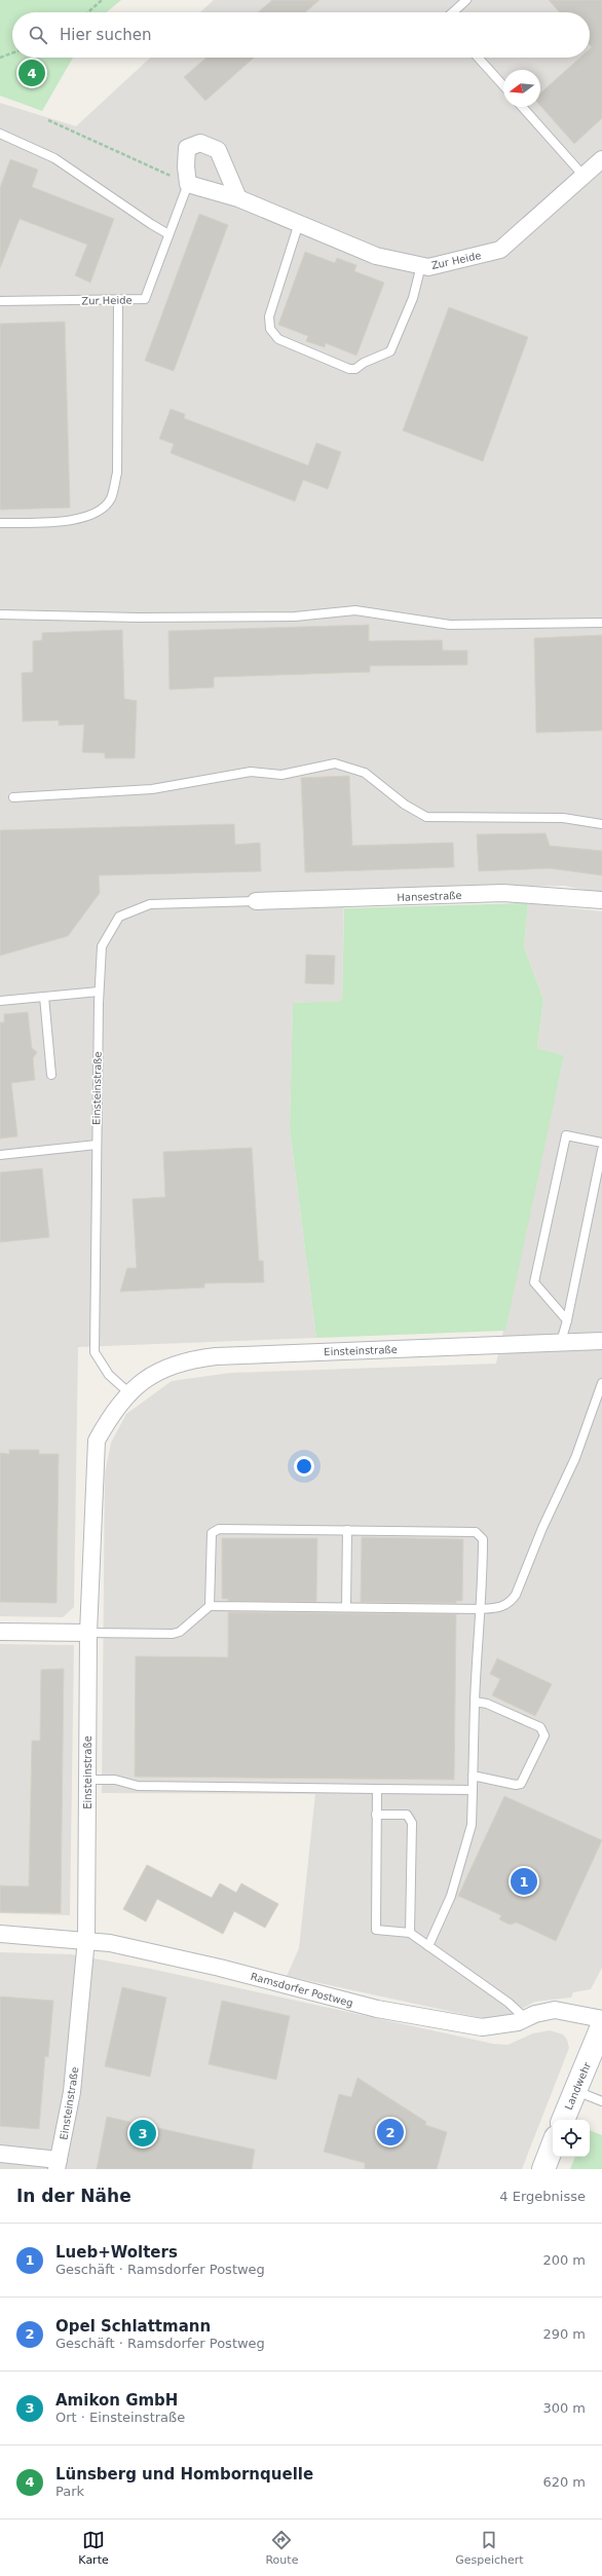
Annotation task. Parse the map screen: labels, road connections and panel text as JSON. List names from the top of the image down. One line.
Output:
{"streets":{"main road":["Landwehr"],"street":["Zur Heide","Hansestraße","Einsteinstraße","Ramsdorfer Postweg"]},"crossings":[["Hansestraße","Einsteinstraße"],["Einsteinstraße","Ramsdorfer Postweg"]],"north":"left","page":{"search":"Hier suchen","pins":["4","1","2","3"],"heading":["In der Nähe","4 Ergebnisse"],"list":[{"mark":"1","name":"Lueb+Wolters","note":"Geschäft · Ramsdorfer Postweg","value":"200 m"},{"mark":"2","name":"Opel Schlattmann","note":"Geschäft · Ramsdorfer Postweg","value":"290 m"},{"mark":"3","name":"Amikon GmbH","note":"Ort · Einsteinstraße","value":"300 m"},{"mark":"4","name":"Lünsberg und Hombornquelle","note":"Park","value":"620 m"}],"nav":["Karte","Route","Gespeichert"]}}
